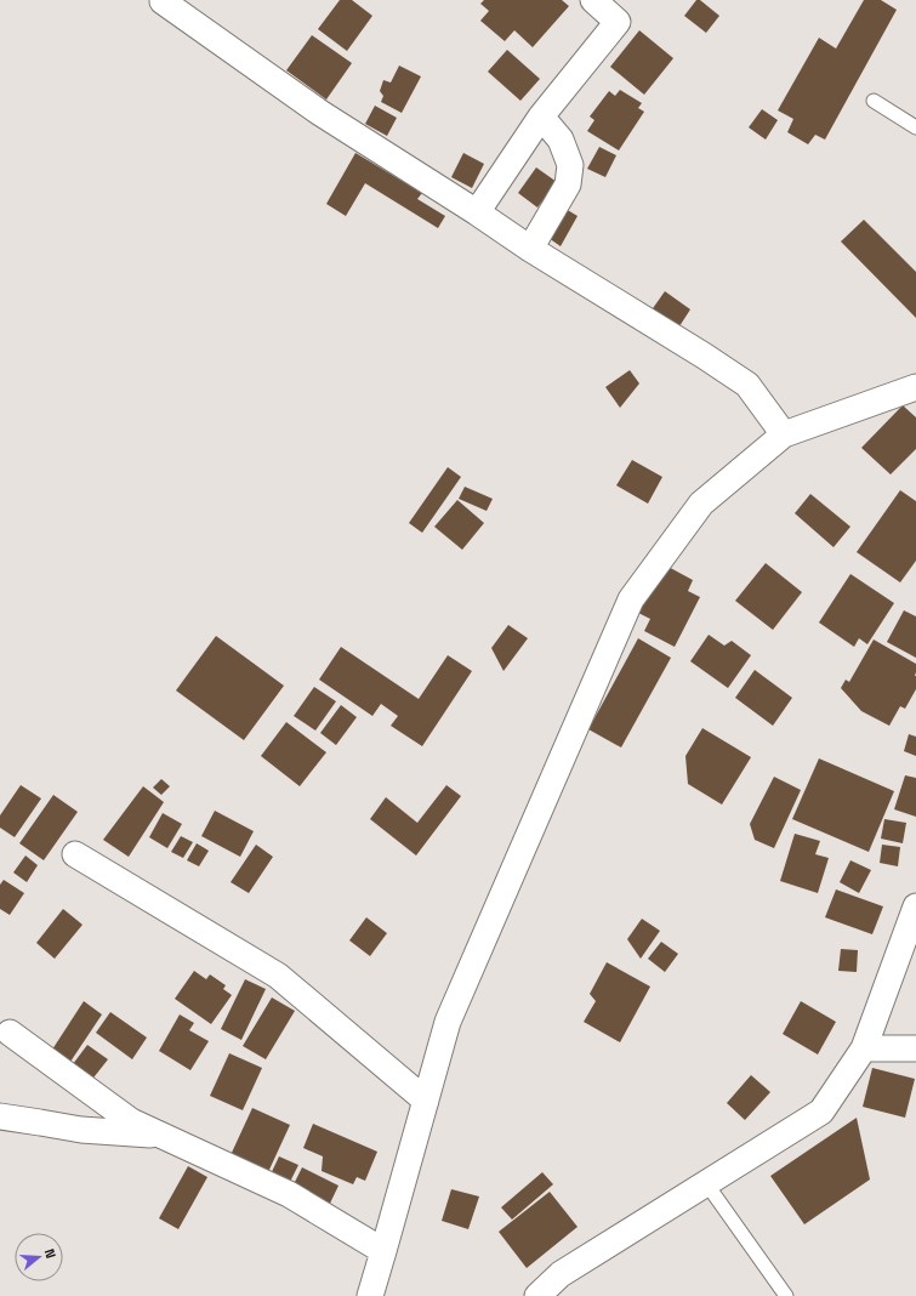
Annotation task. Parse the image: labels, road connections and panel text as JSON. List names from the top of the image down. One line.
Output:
{"north":"right"}
